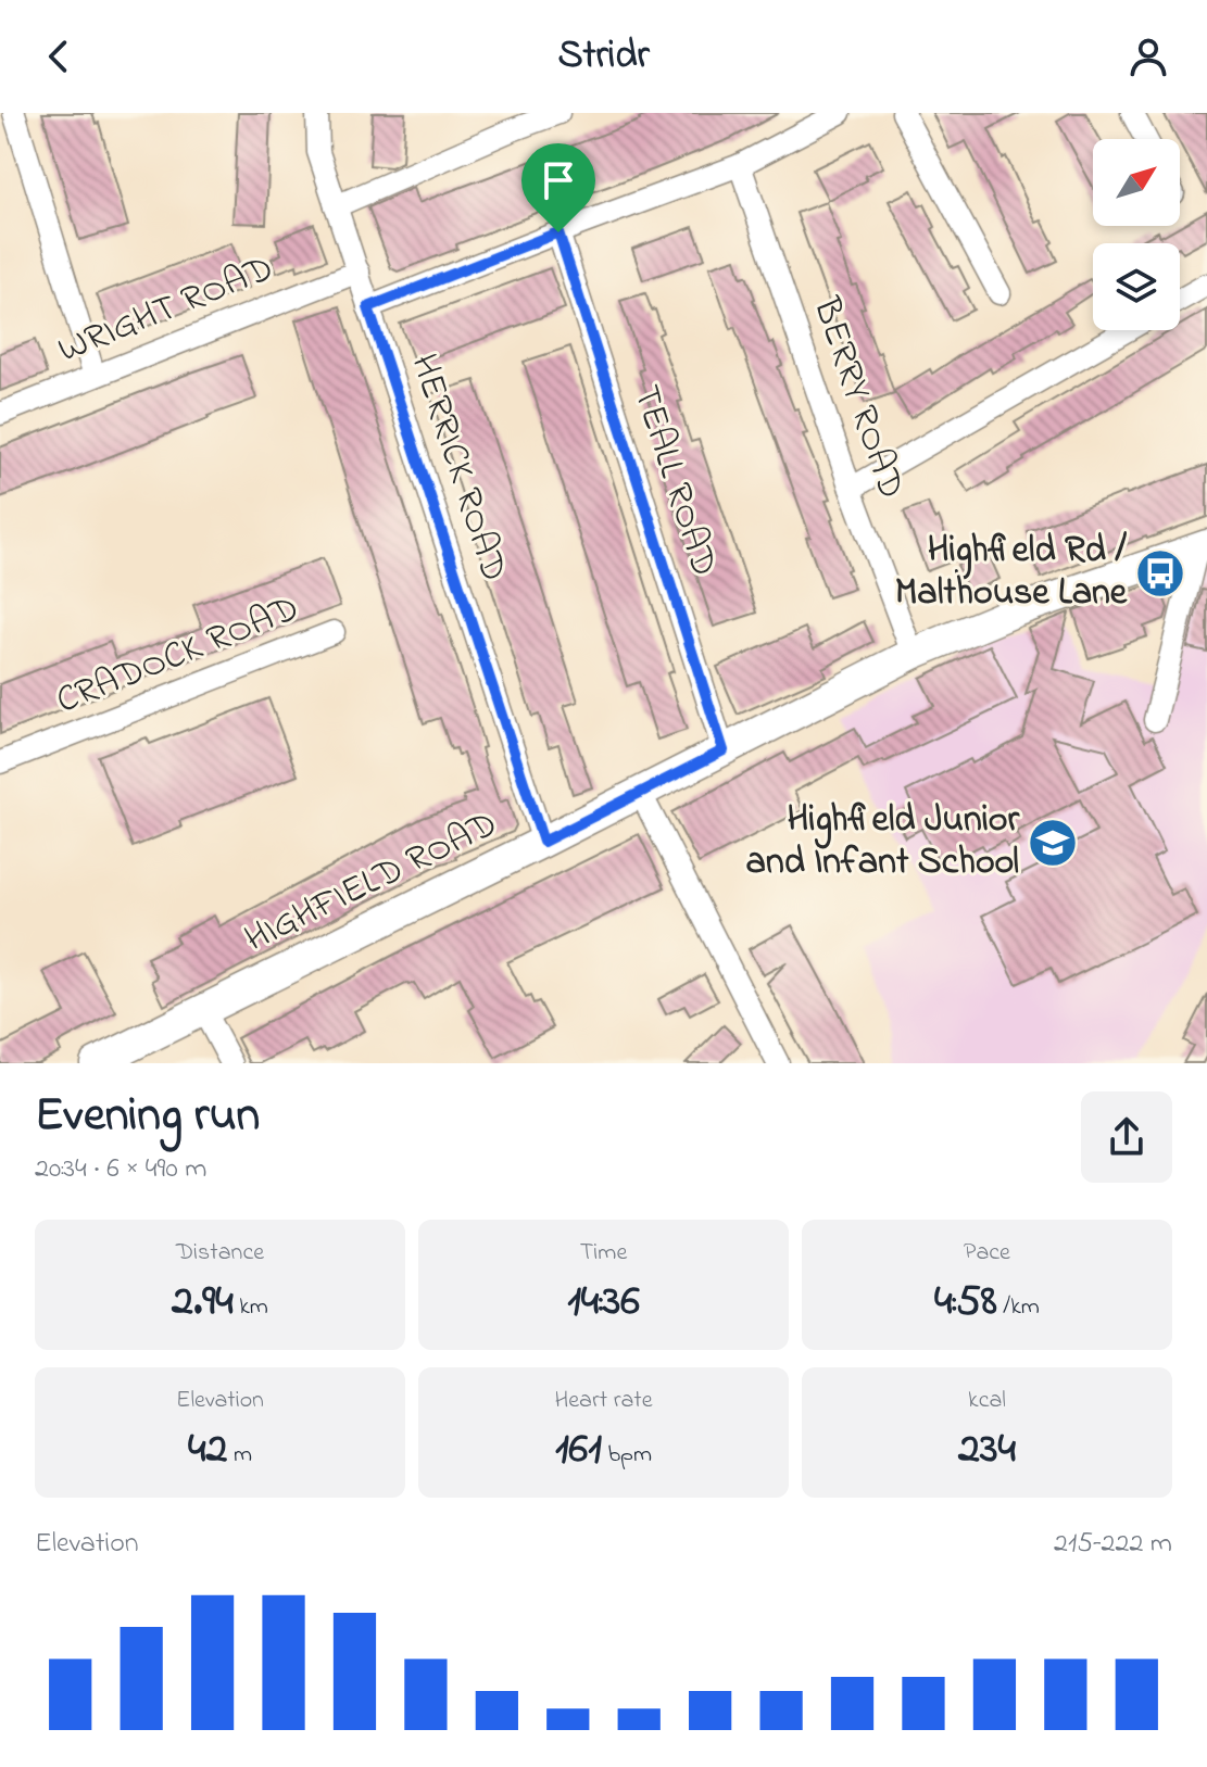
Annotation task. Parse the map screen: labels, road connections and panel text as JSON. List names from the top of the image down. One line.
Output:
{"streets":{"main road":["HIGHFIELD ROAD"],"street":["WRIGHT ROAD","BERRY ROAD","HERRICK ROAD","TEALL ROAD","CRADOCK ROAD"]},"crossings":[["WRIGHT ROAD","HERRICK ROAD"],["BERRY ROAD","HIGHFIELD ROAD"],["HERRICK ROAD","HIGHFIELD ROAD"],["TEALL ROAD","HIGHFIELD ROAD"]],"places":{"bus stop":["Highfield Rd / Malthouse Lane"],"school or university":["Highfield Junior and Infant School"]},"north":"top right","page":{"header":"Stridr","heading":["Evening run","20:34 · 6 × 490 m"],"stats":[["Distance","2.94 km"],["Time","14:36"],["Pace","4:58 /km"],["Elevation","42 m"],["Heart rate","161 bpm"],["kcal","234"]],"chart":["Elevation","215–222 m"]}}
